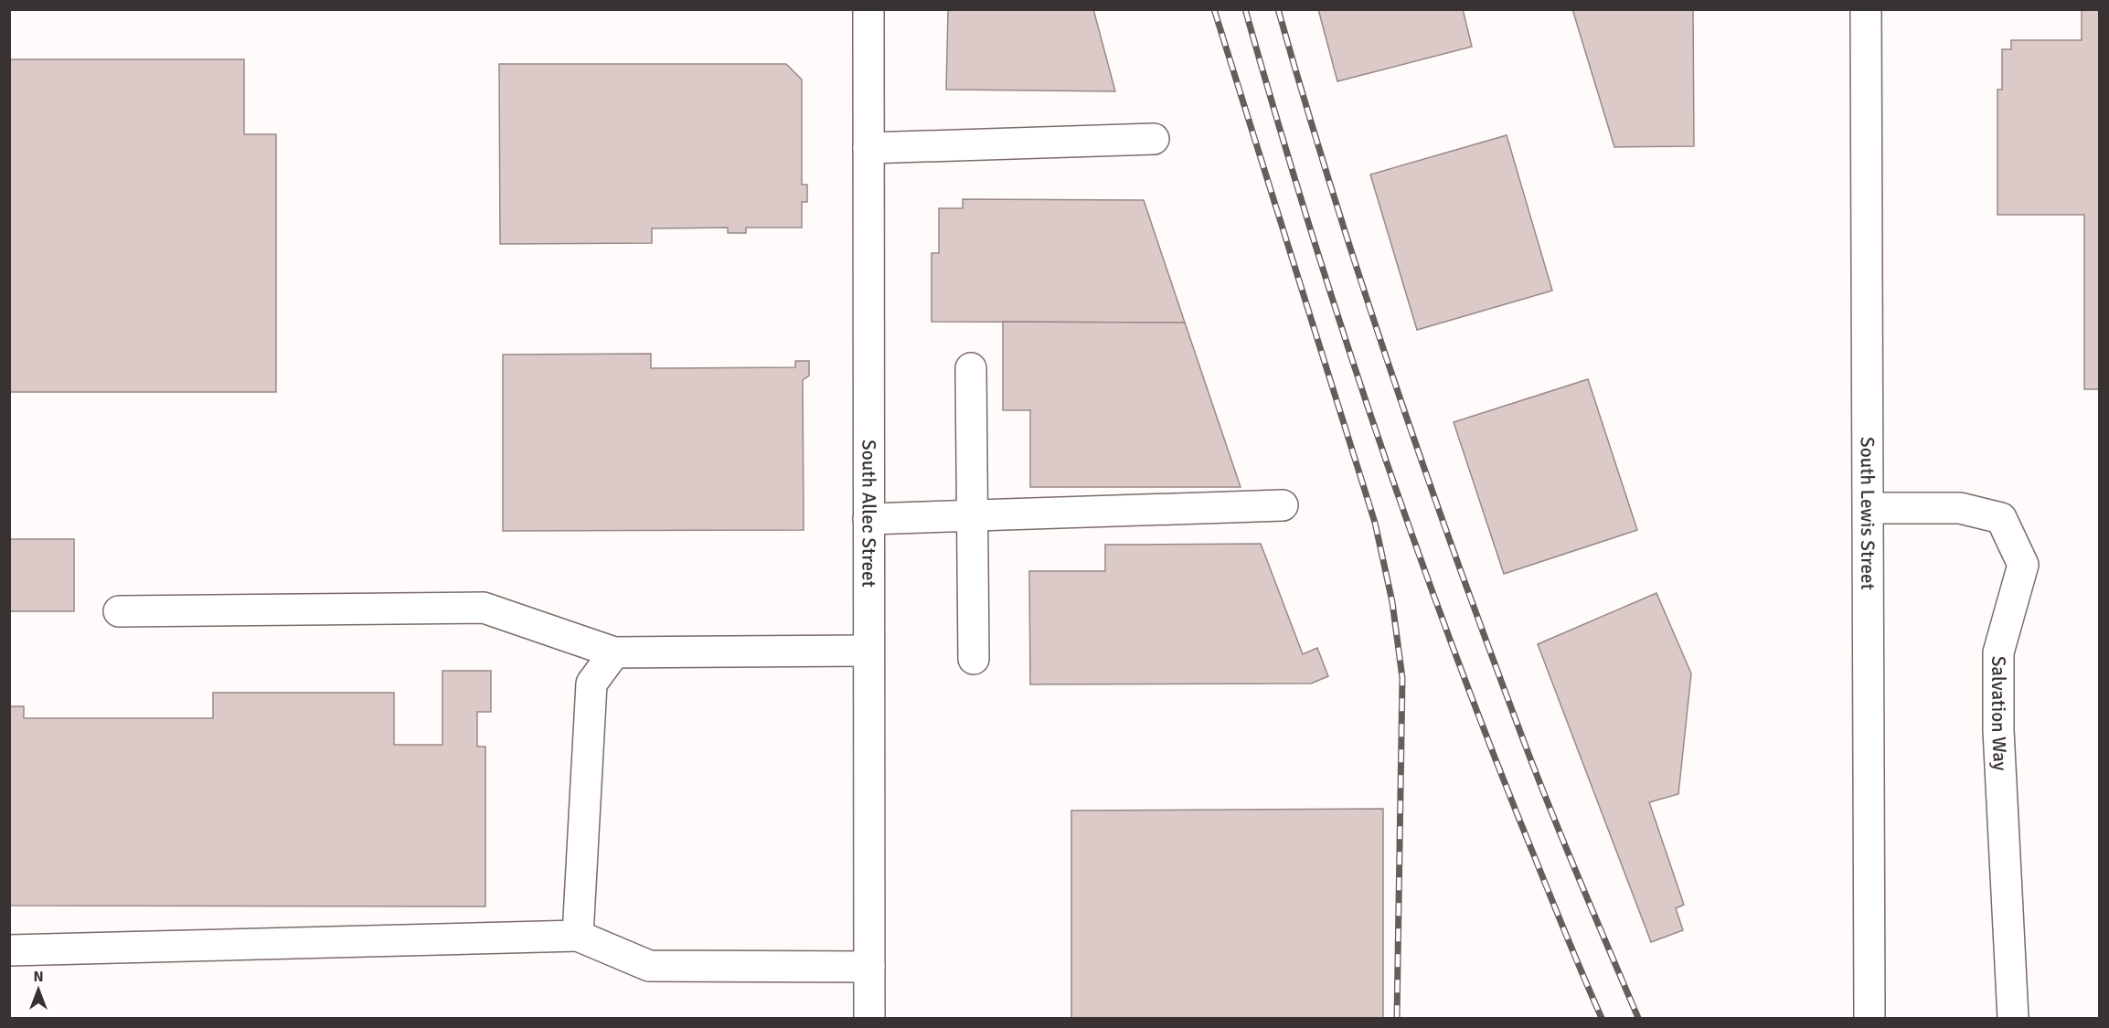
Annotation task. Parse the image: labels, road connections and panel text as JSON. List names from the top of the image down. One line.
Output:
{"streets":{"street":["South Lewis Street","South Allec Street","Salvation Way"]},"crossings":[["South Lewis Street","Salvation Way"]],"north":"top"}
